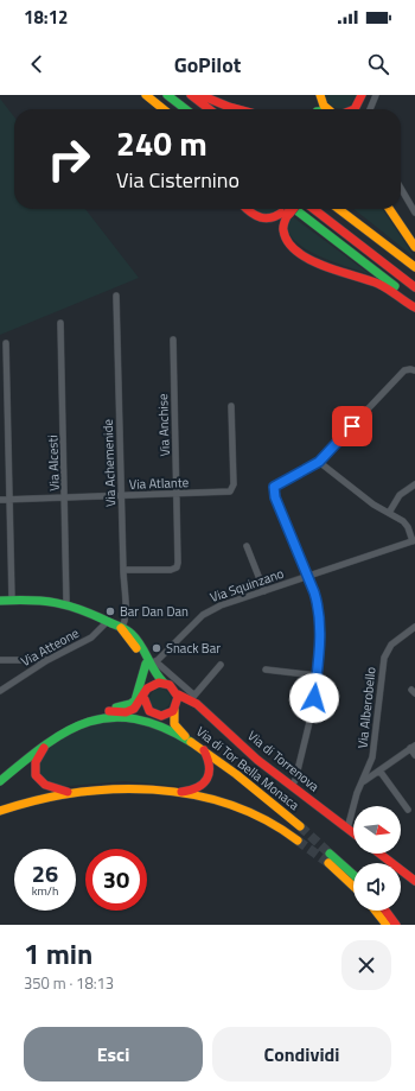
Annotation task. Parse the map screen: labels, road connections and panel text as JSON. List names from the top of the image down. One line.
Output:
{"streets":{"main road":["Via di Torrenova","Via di Tor Bella Monaca"],"street":["Via Anchise","Via Alcesti","Via Achemenide","Via Atlante","Via Squinzano","Via Atteone","Via Alberobello"]},"crossings":[["Via Anchise","Via Achemenide"],["Via Anchise","Via Atlante"],["Via Alcesti","Via Atlante"],["Via Alcesti","Via di Torrenova"],["Via Achemenide","Via Atlante"],["Via Achemenide","Via di Torrenova"],["Via Squinzano","Via di Torrenova"],["Via Atteone","Via di Torrenova"],["Via Alberobello","Via di Torrenova"]],"places":["Bar Dan Dan","Snack Bar"],"north":"right","page":{"status":"18:12","header":"GoPilot","turn":["240 m","Via Cisternino"],"speed":"26 km/h","limit":"30","heading":["1 min","350 m · 18:13"],"buttons":["Esci","Condividi"]}}
